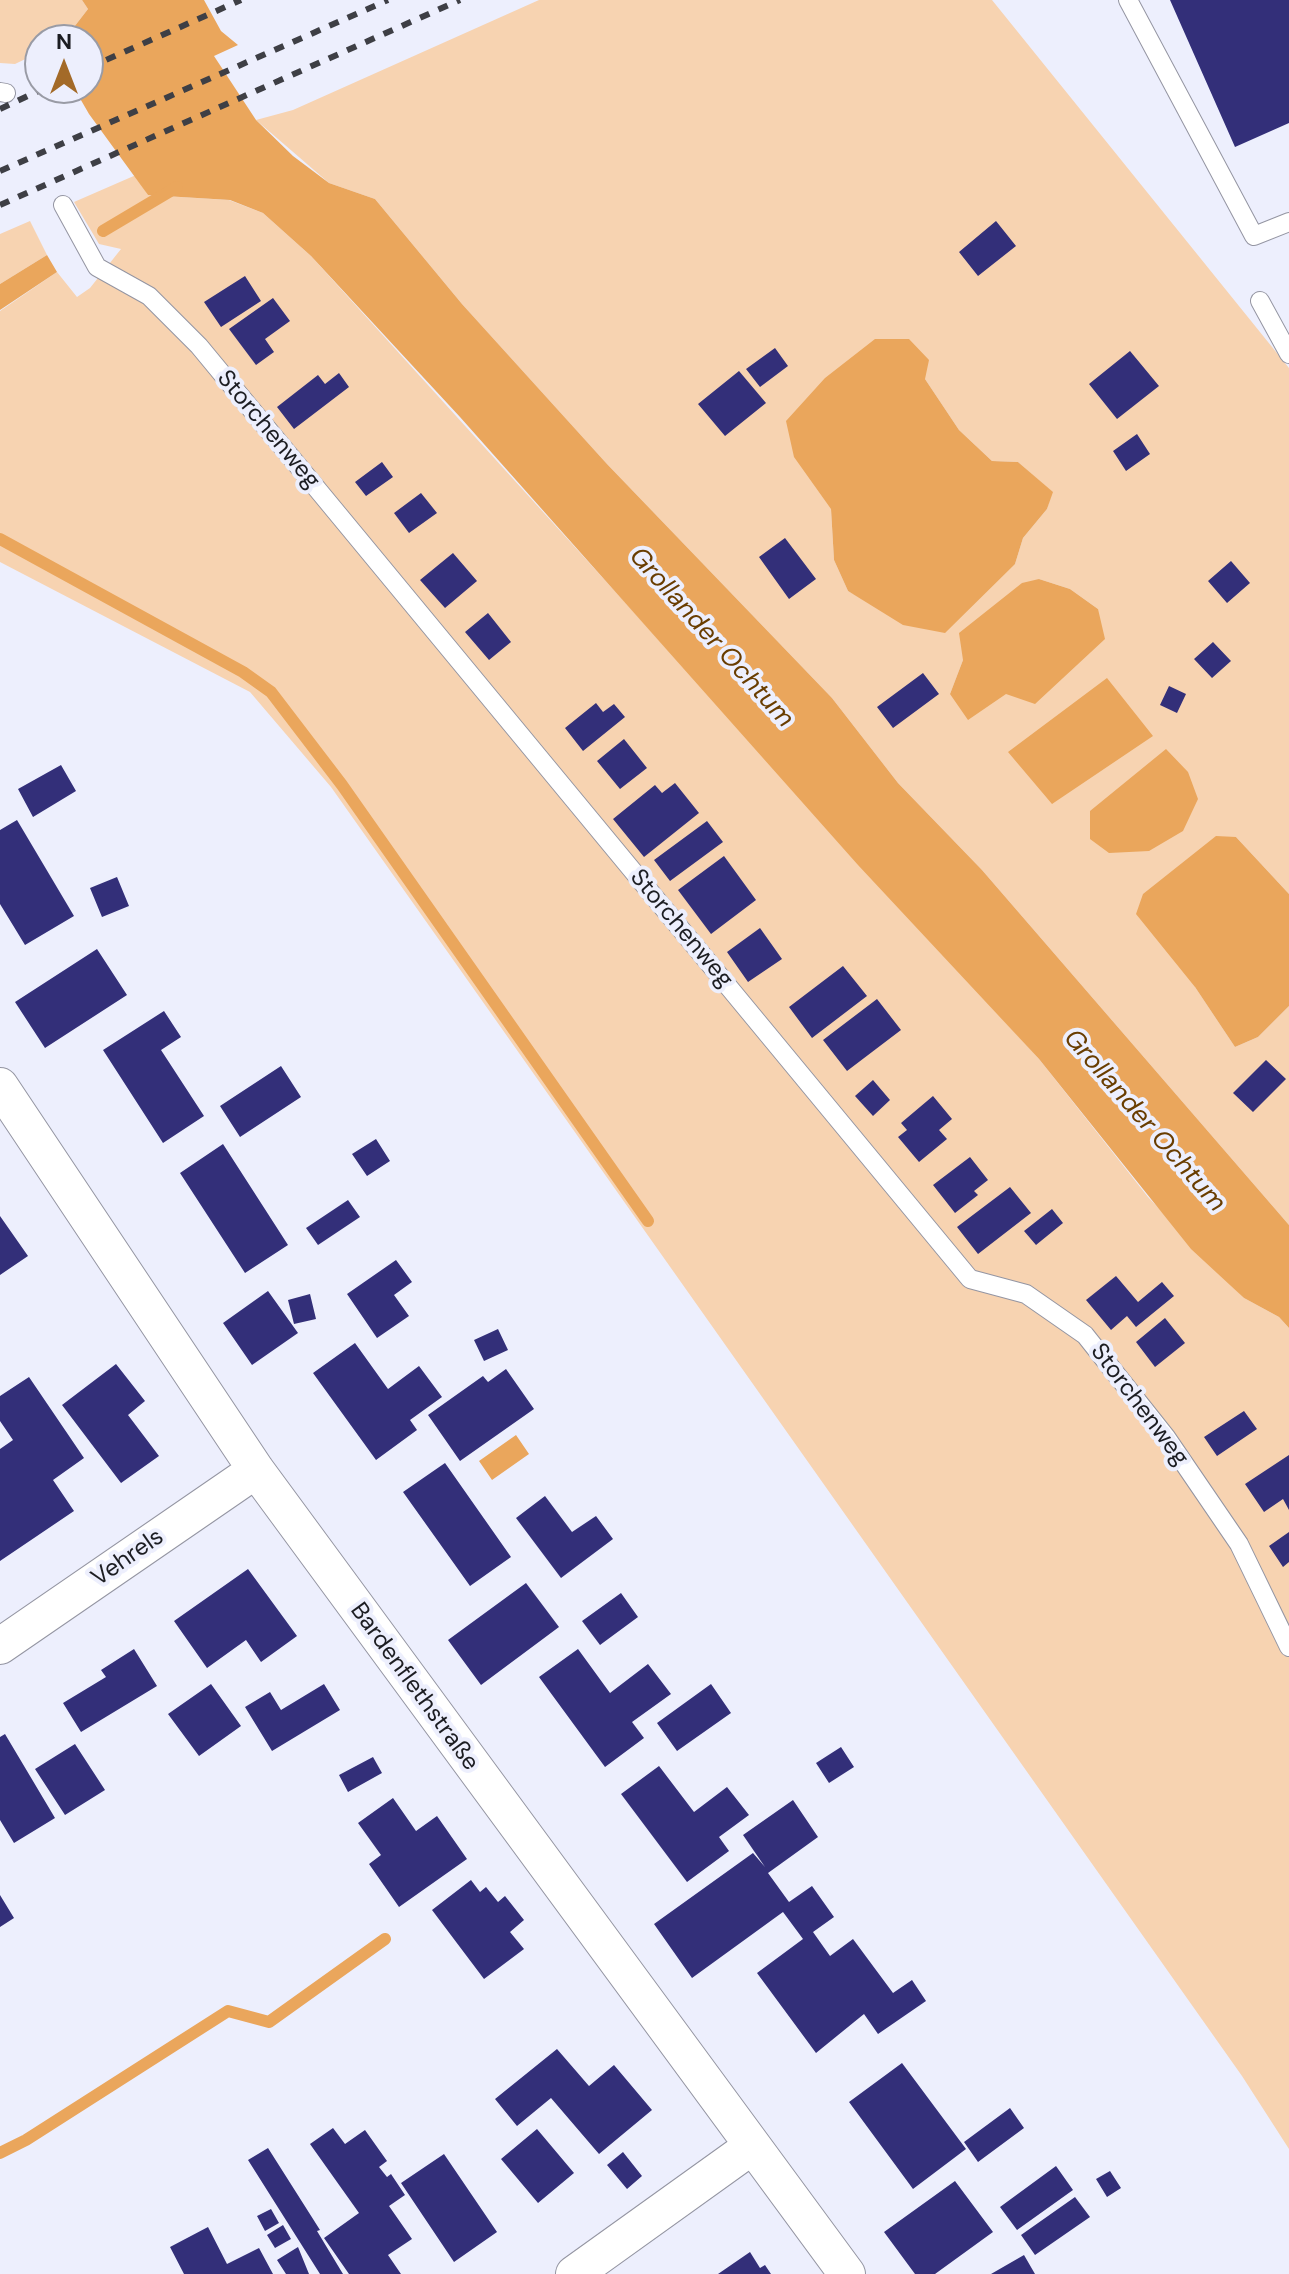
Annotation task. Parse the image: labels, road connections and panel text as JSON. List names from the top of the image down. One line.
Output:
{"streets":{"street":["Vehrels","Bardenflethstraße"],"lane":["Storchenweg"]},"crossings":[["Vehrels","Bardenflethstraße"]],"water":["Grollander Ochtum"],"north":"top"}
